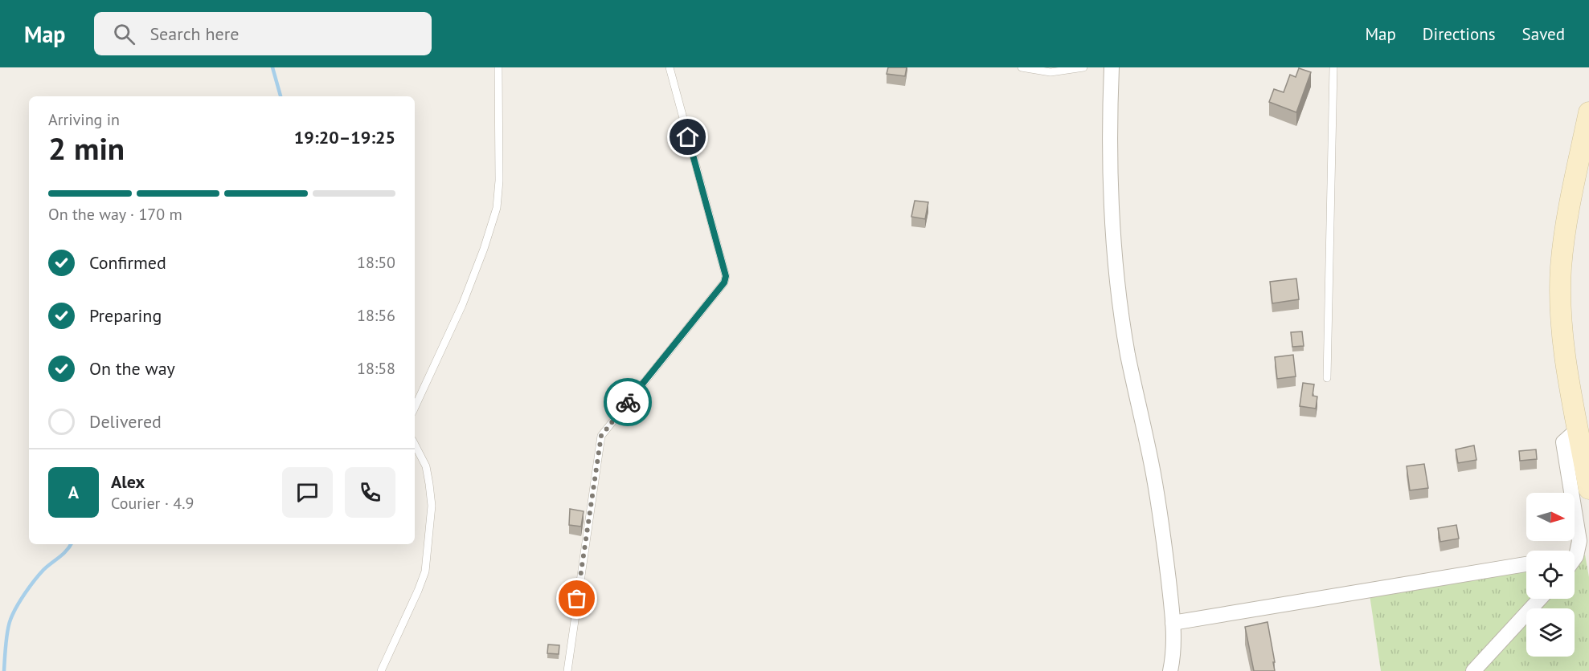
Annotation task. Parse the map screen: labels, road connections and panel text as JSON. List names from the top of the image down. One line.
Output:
{"north":"right","page":{"header":"Map","search":"Search here","nav":["Map","Directions","Saved"],"heading":["2 min","Arriving in","19:20–19:25"],"panel":["Alex","Courier · 4.9"],"bar":"On the way · 170 m","list":[["Confirmed","18:50"],["Preparing","18:56"],["On the way","18:58"],"Delivered"],"round":"A"}}
